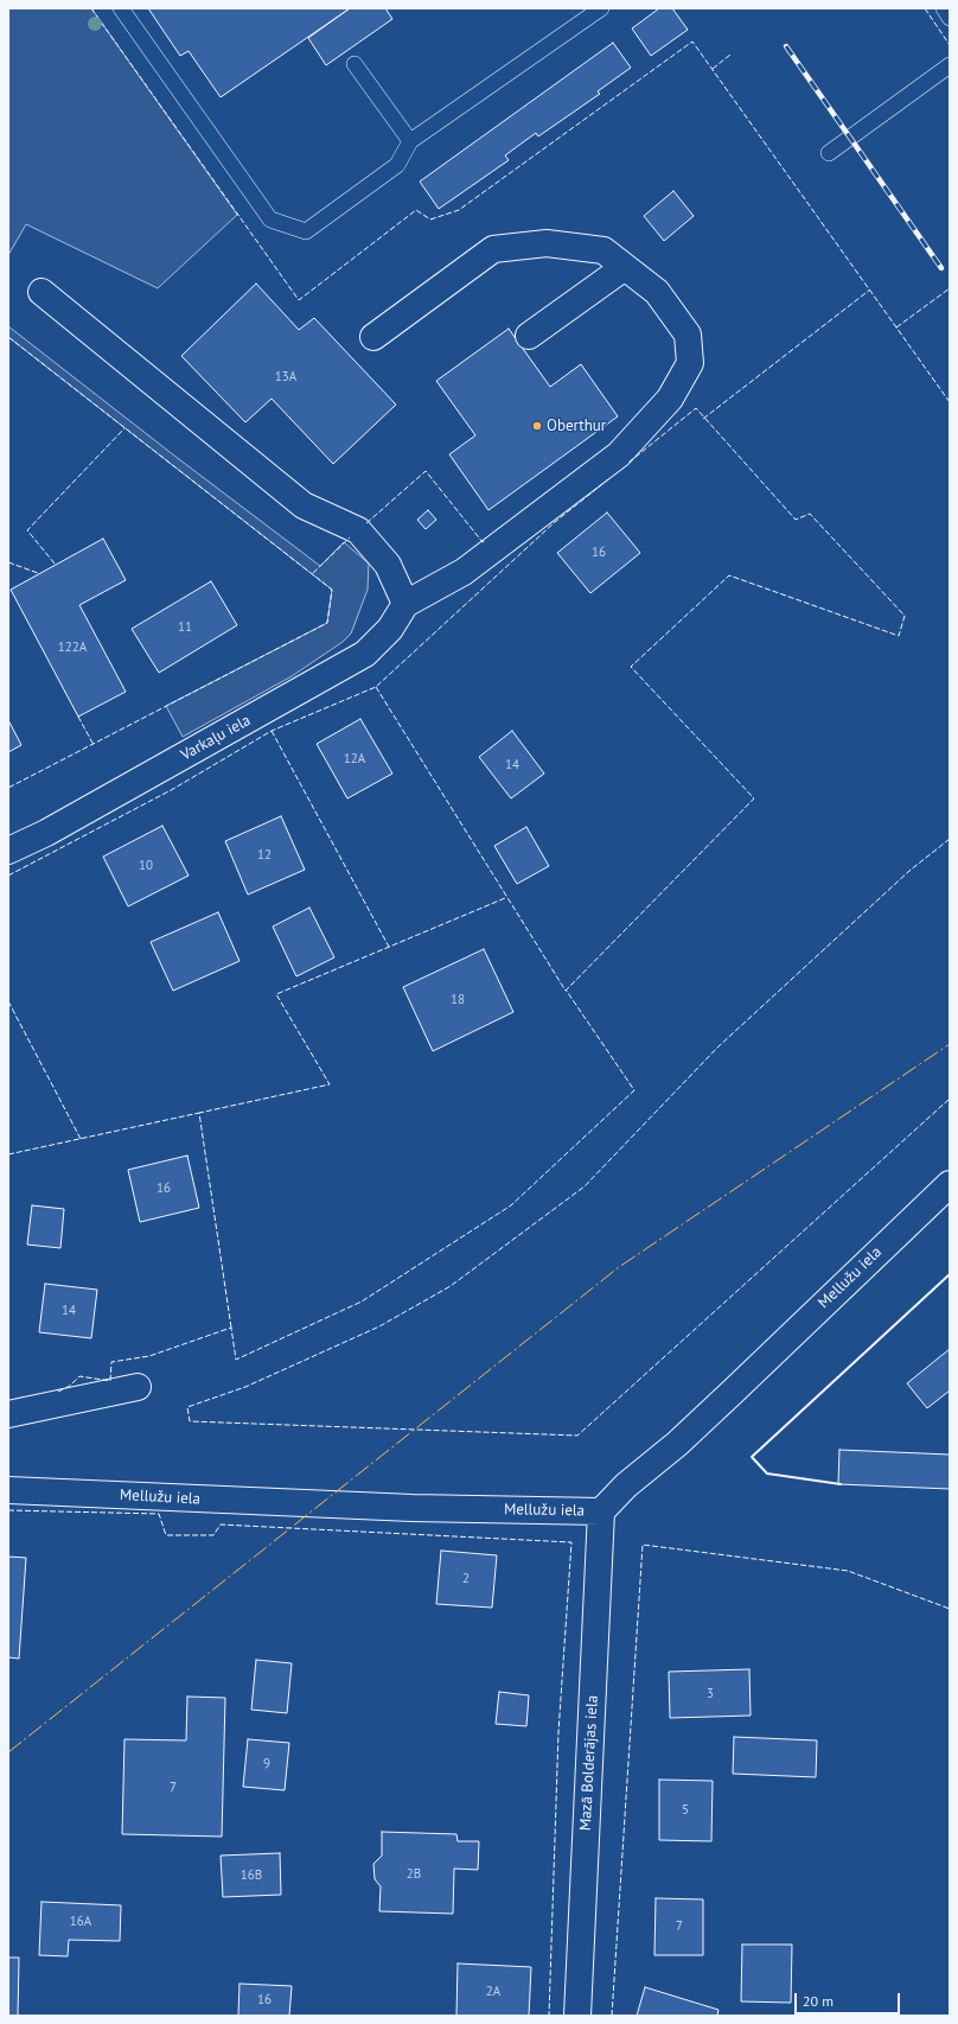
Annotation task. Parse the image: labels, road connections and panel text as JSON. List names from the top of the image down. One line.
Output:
{"streets":{"street":["Varkaļu iela","Mellužu iela","Mazā Bolderājas iela"]},"crossings":[["Mellužu iela","Mazā Bolderājas iela"]],"places":["Oberthur"],"house_numbers":["13A","16","11","122A","12A","14","12","10","18","16","14","2","3","9","7","5","2B","16B","16A","7","2A","16"],"scale_bar":"20 m"}
